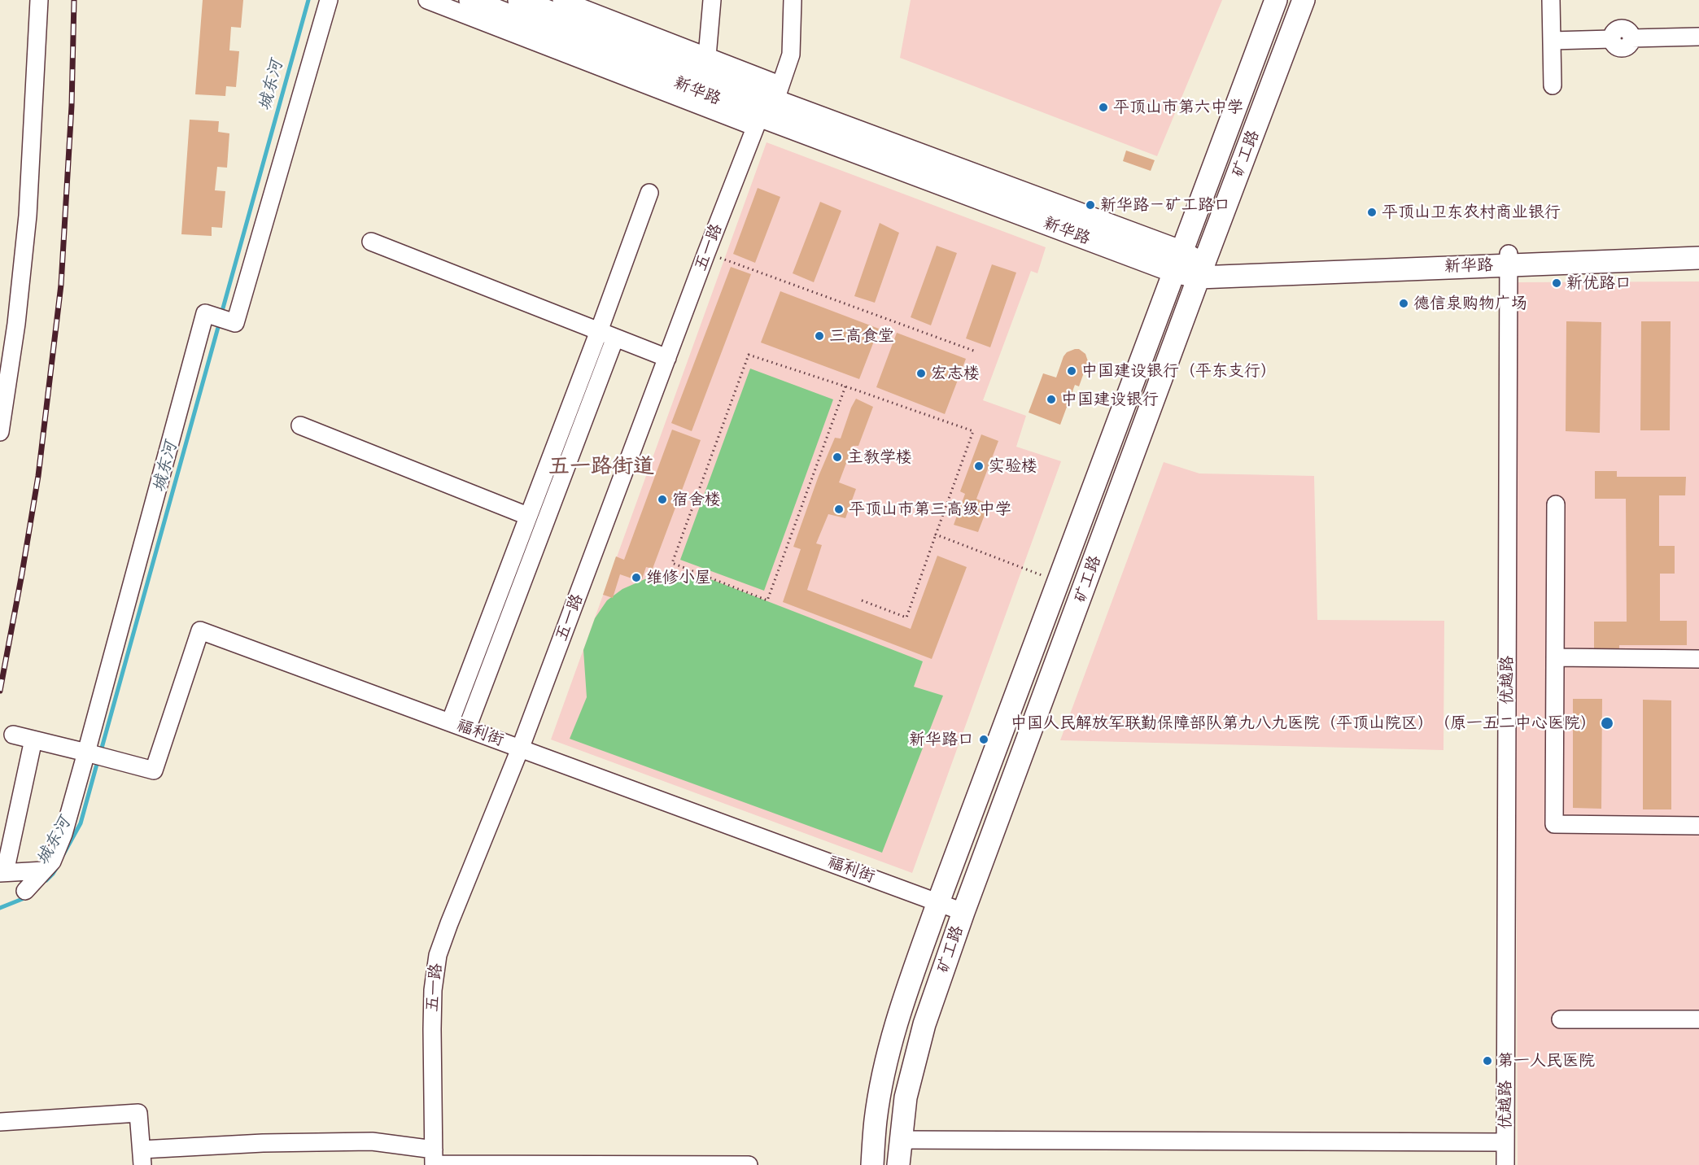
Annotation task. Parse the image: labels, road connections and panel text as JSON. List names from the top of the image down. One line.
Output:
{"streets":{"main road":["新华路","矿工路"],"street":["五一路","优越路","福利街"]},"crossings":[["新华路","矿工路"],["新华路","五一路"],["新华路","优越路"],["矿工路","福利街"],["五一路","福利街"]],"districts":["五一路街道"],"water":["城东河"],"places":["平顶山市第六中学","新华路－矿工路口","平顶山卫东农村商业银行","新优路口","德信泉购物广场","三高食堂","中国建设银行（平东支行）","宏志楼","中国建设银行","主教学楼","实验楼","宿舍楼","平顶山市第三高级中学","维修小屋","中国人民解放军联勤保障部队第九八九医院（平顶山院区）（原一五二中心医院）","新华路口","第一人民医院"]}
